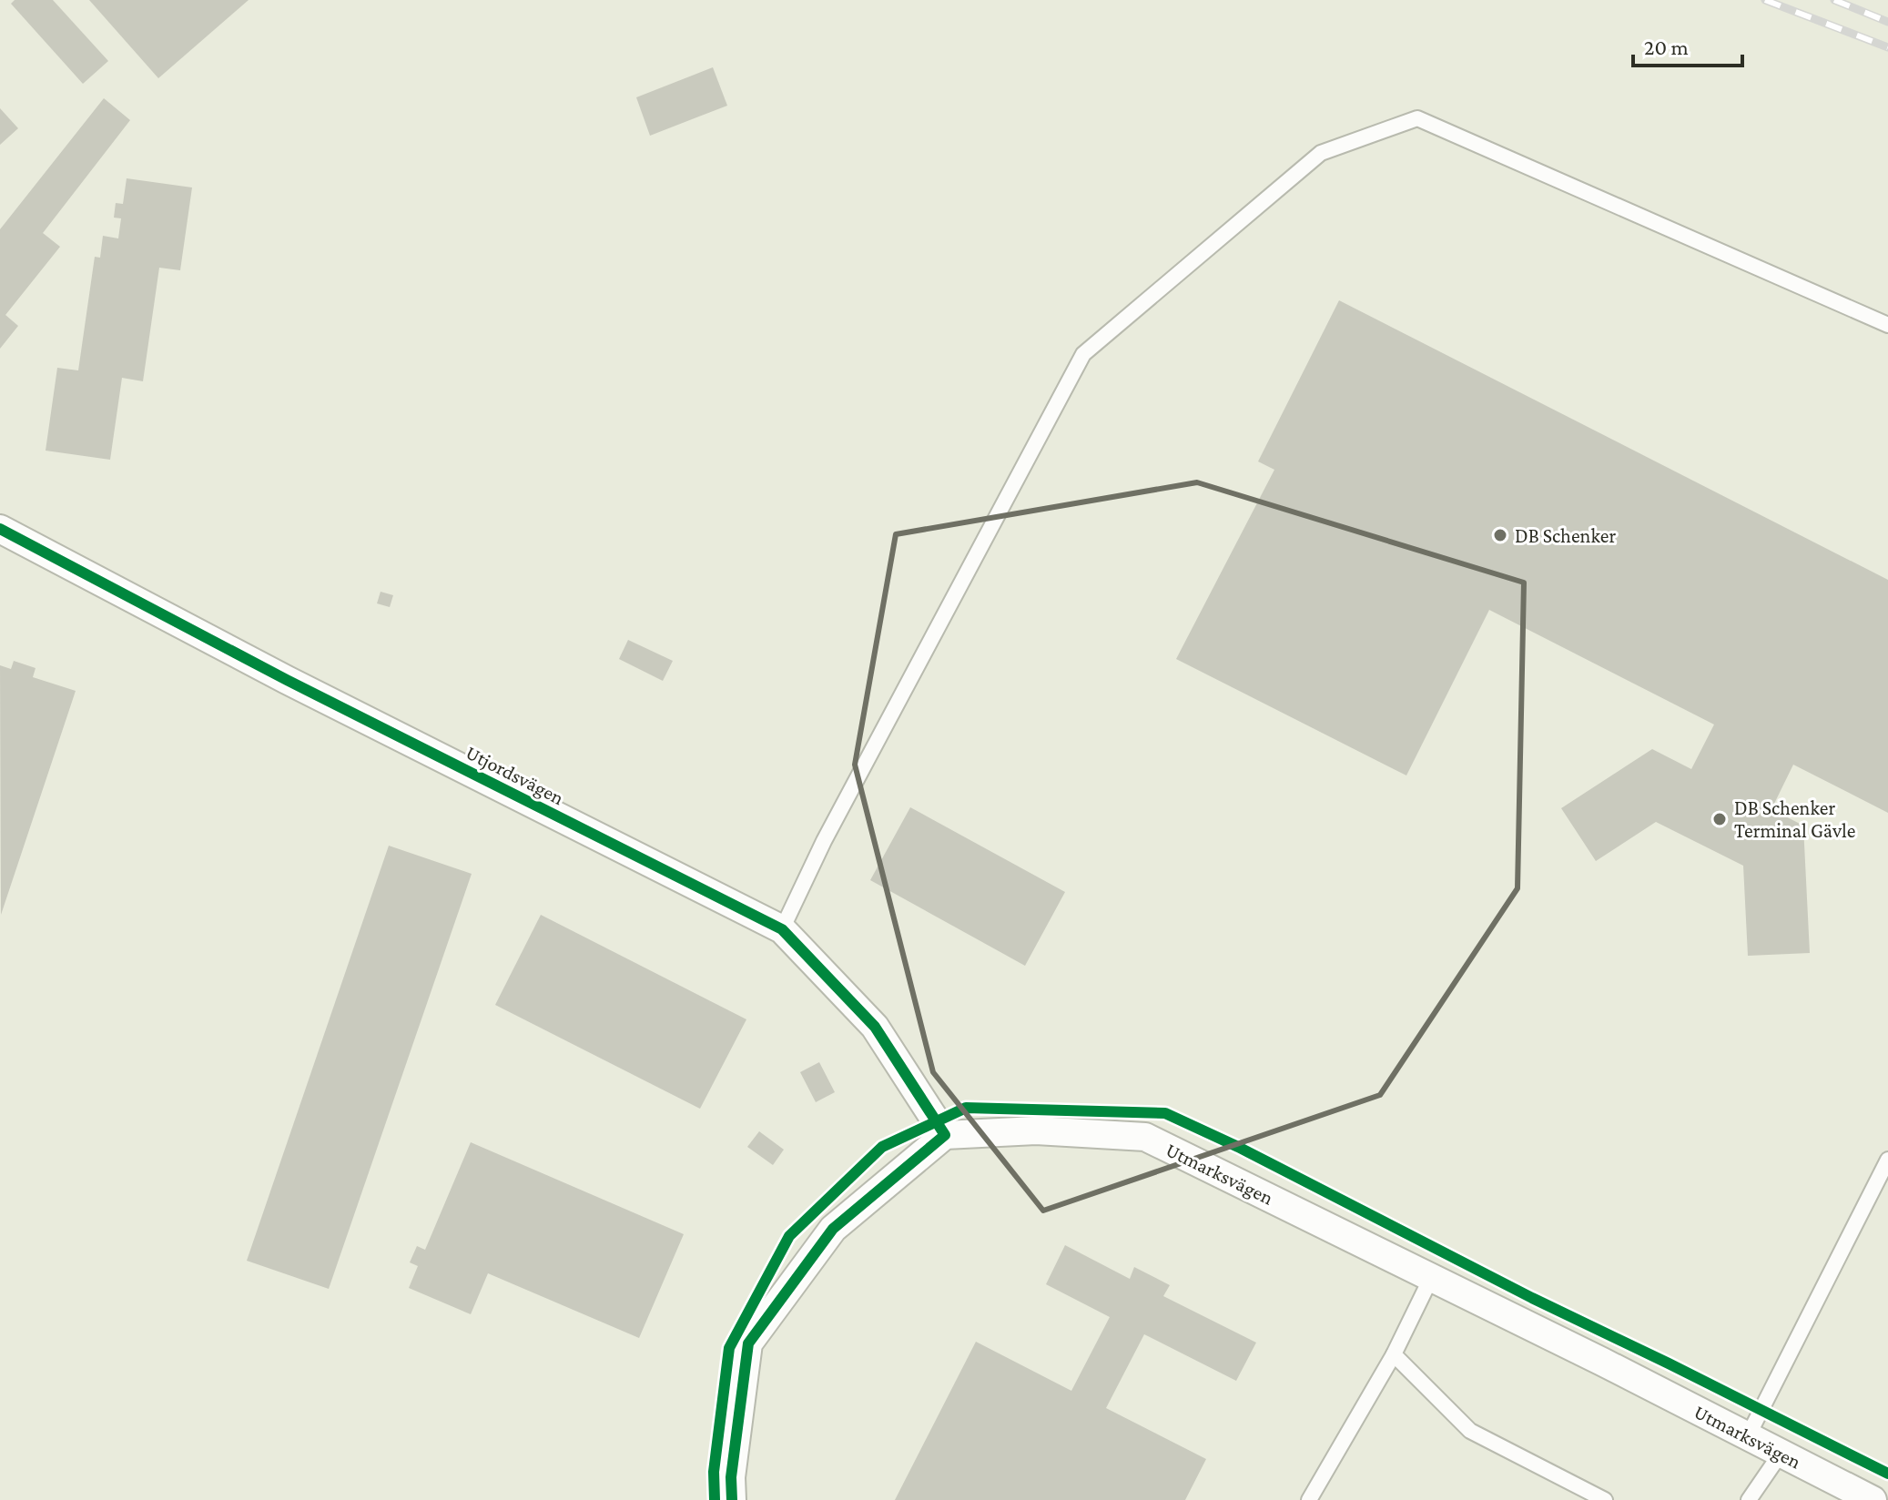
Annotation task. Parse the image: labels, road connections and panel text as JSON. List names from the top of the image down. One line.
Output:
{"streets":{"street":["Utjordsvägen","Utmarksvägen"]},"crossings":[["Utjordsvägen","Utmarksvägen"]],"places":["DB Schenker","DB Schenker Terminal Gävle"],"scale_bar":"20 m"}
